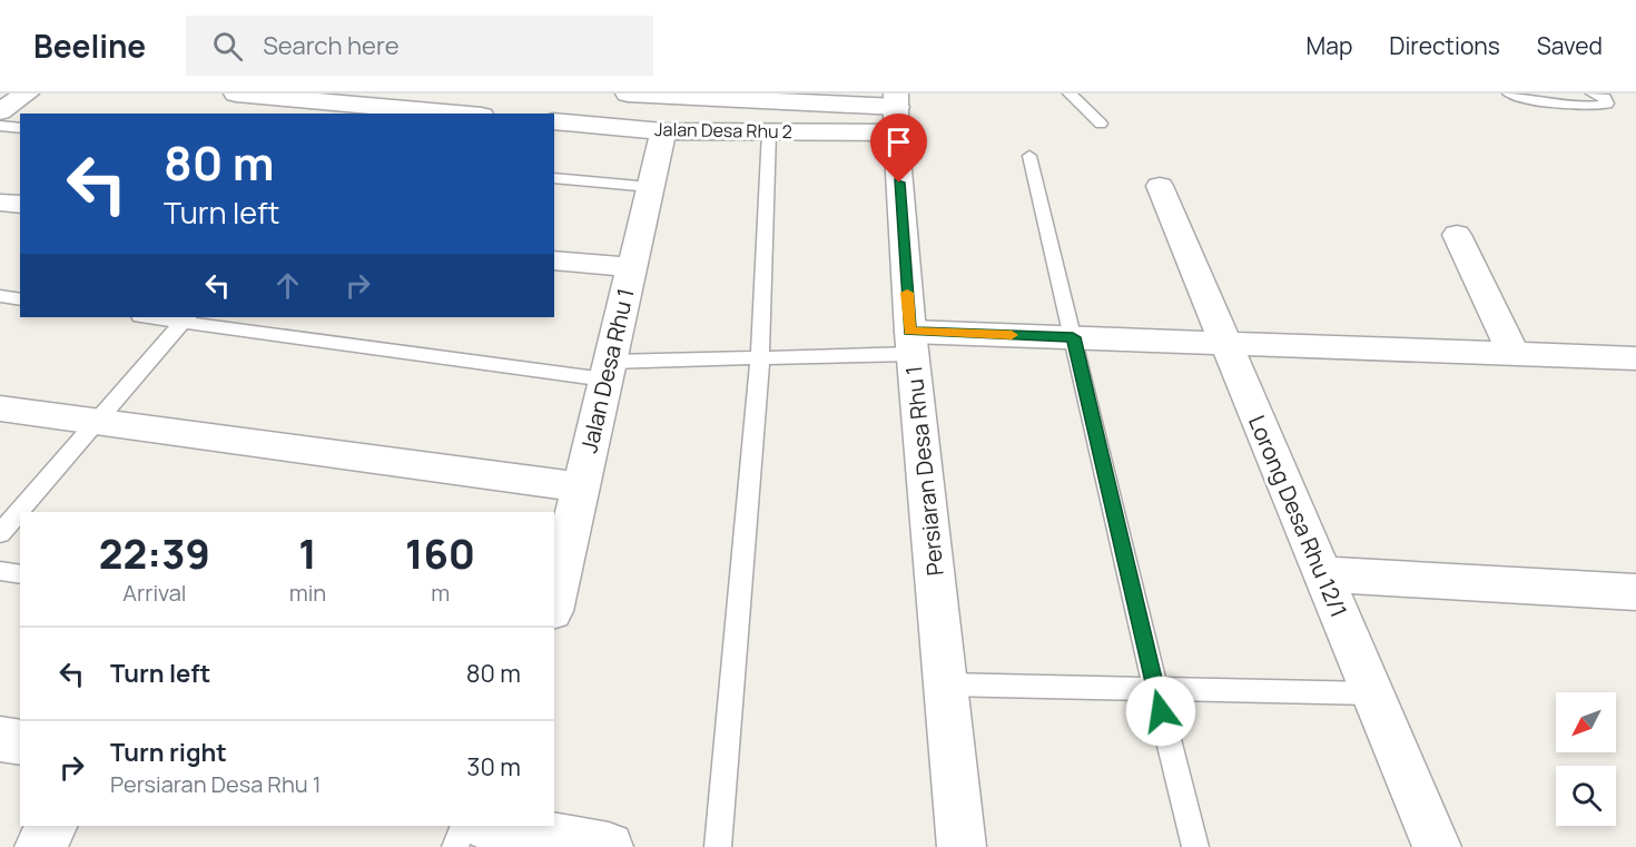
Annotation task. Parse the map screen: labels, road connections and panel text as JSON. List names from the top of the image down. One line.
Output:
{"streets":{"street":["Jalan Desa Rhu 2","Jalan Desa Rhu 1","Persiaran Desa Rhu 1","Lorong Desa Rhu 12/1"]},"crossings":[["Jalan Desa Rhu 2","Jalan Desa Rhu 1"],["Jalan Desa Rhu 2","Persiaran Desa Rhu 1"]],"north":"bottom left","page":{"header":"Beeline","search":"Search here","nav":["Map","Directions","Saved"],"turn":["80 m","Turn left"],"eta":["22:39","Arrival","1","min","160","m"],"list":[{"name":"Turn left","value":"80 m"},{"name":"Turn right","note":"Persiaran Desa Rhu 1","value":"30 m"}]}}
